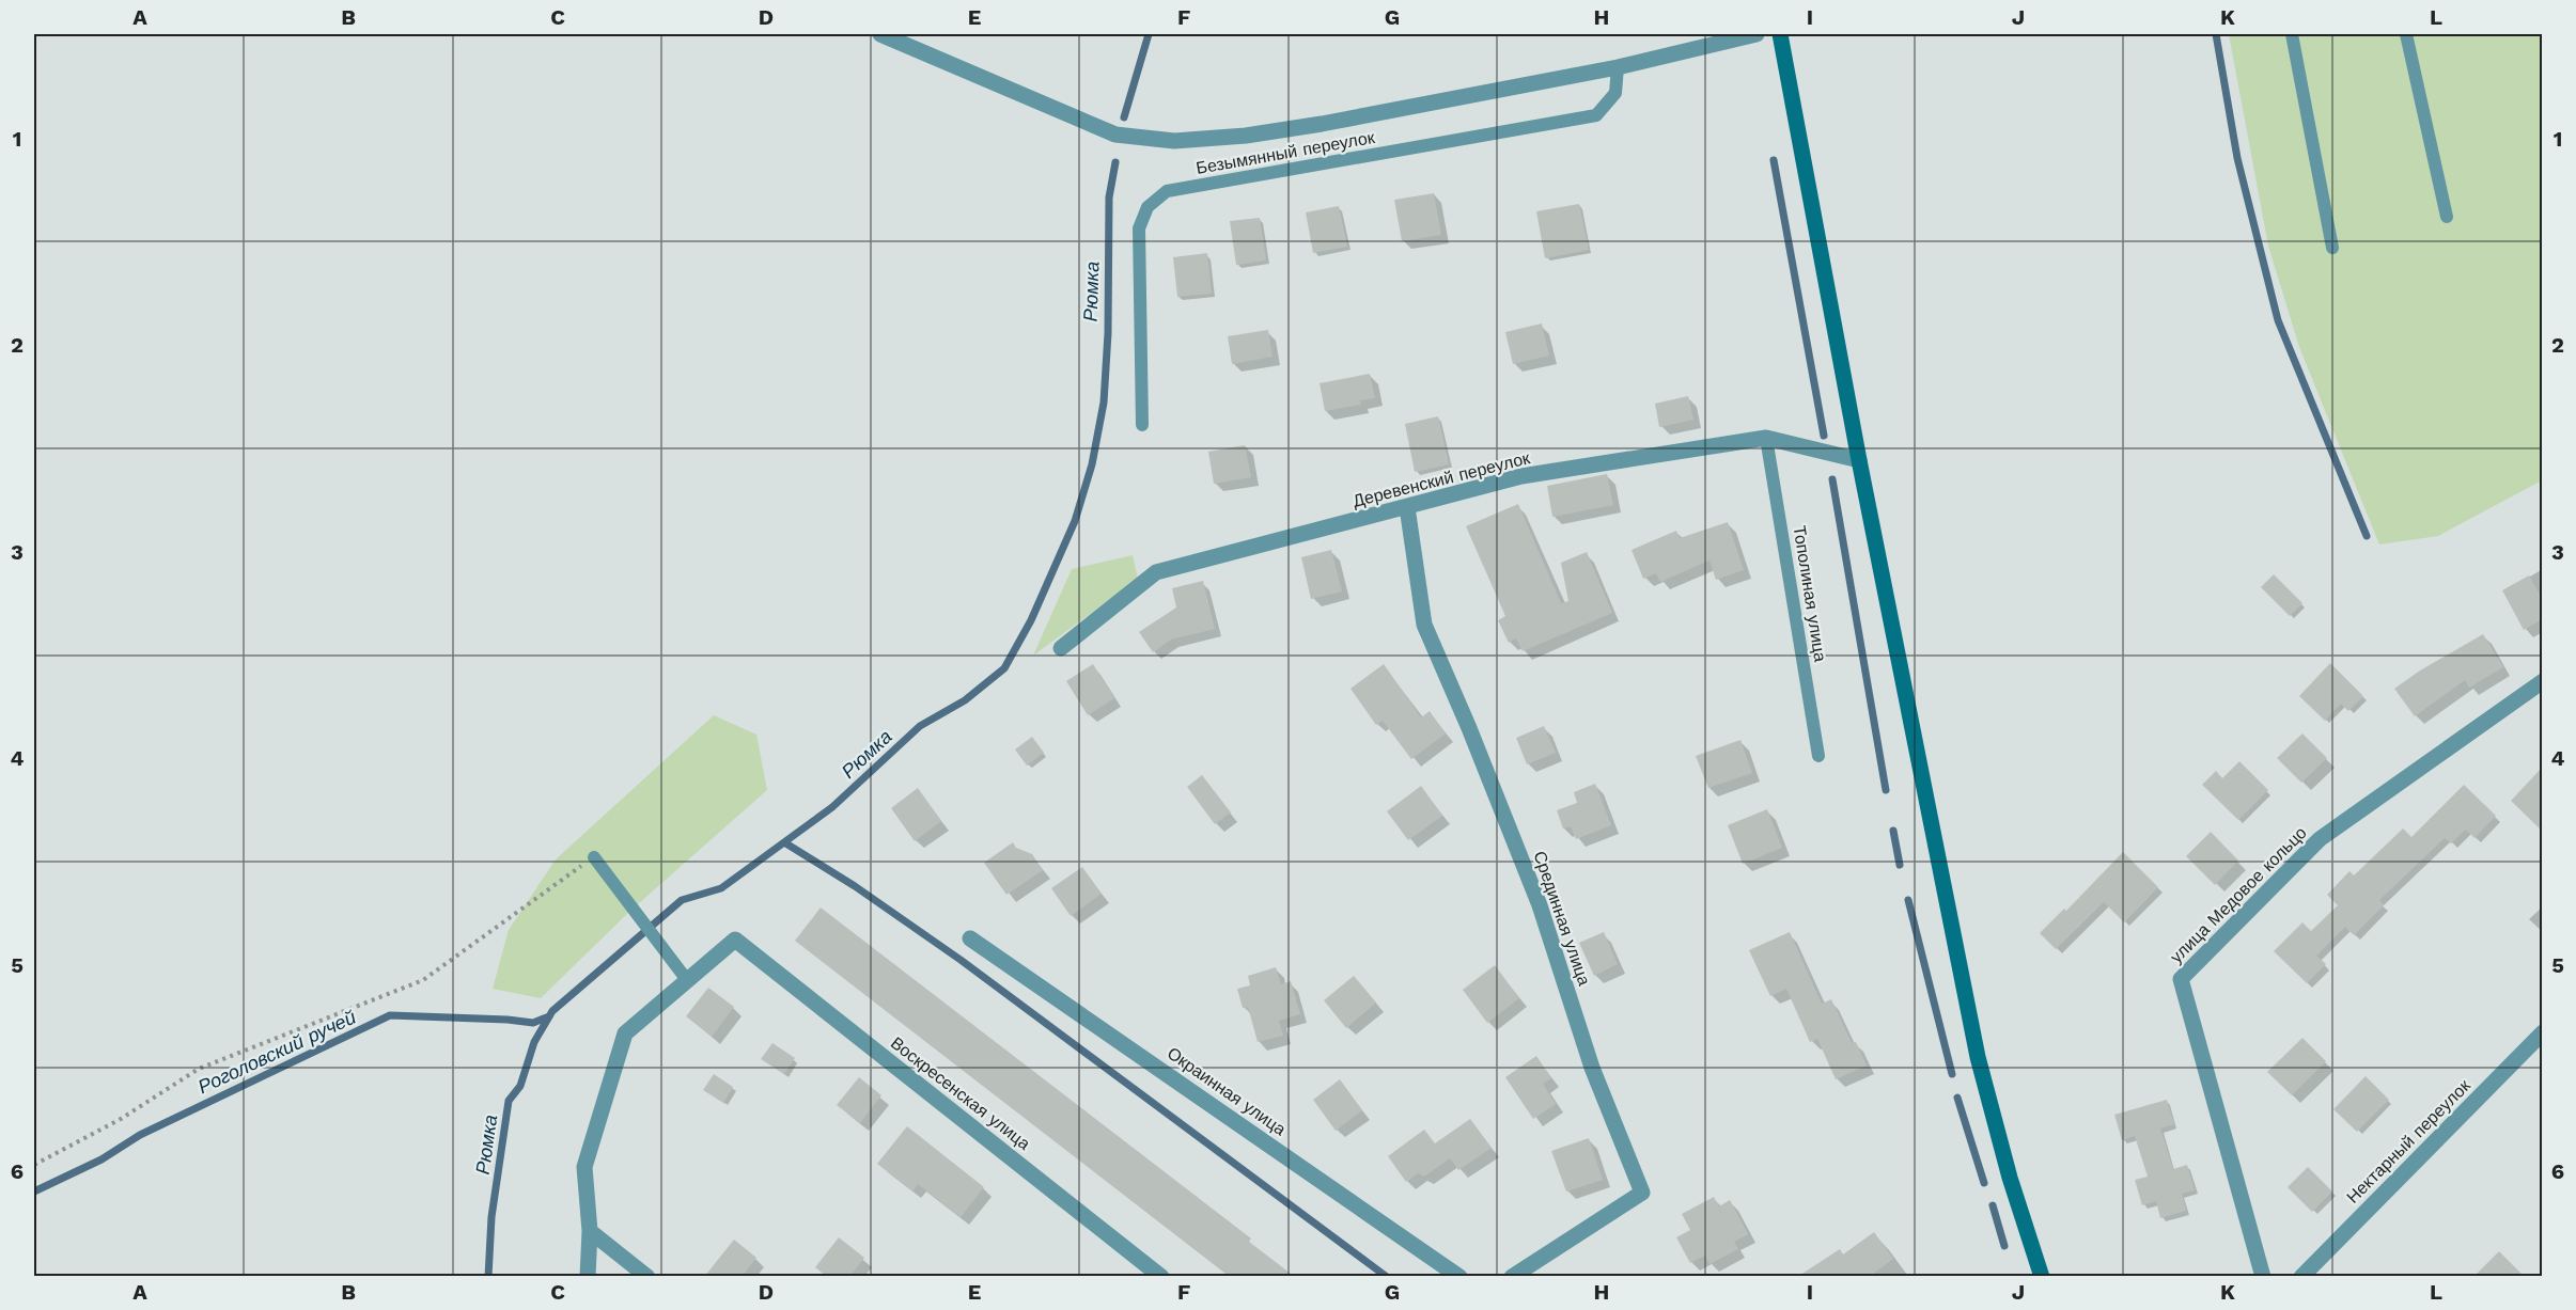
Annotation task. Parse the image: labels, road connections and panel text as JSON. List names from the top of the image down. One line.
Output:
{"streets":{"street":["Деревенский переулок","улица Медовое кольцо","Срединная улица","Окраинная улица","Воскресенская улица","Нектарный переулок"],"lane":["Безымянный переулок","Тополиная улица"]},"crossings":[["Деревенский переулок","Тополиная улица"],["Деревенский переулок","Срединная улица"]],"water":["Рюмка","Роголовский ручей"],"grid":{"columns":["A","B","C","D","E","F","G","H","I","J","K","L"],"rows":["1","2","3","4","5","6"]}}
